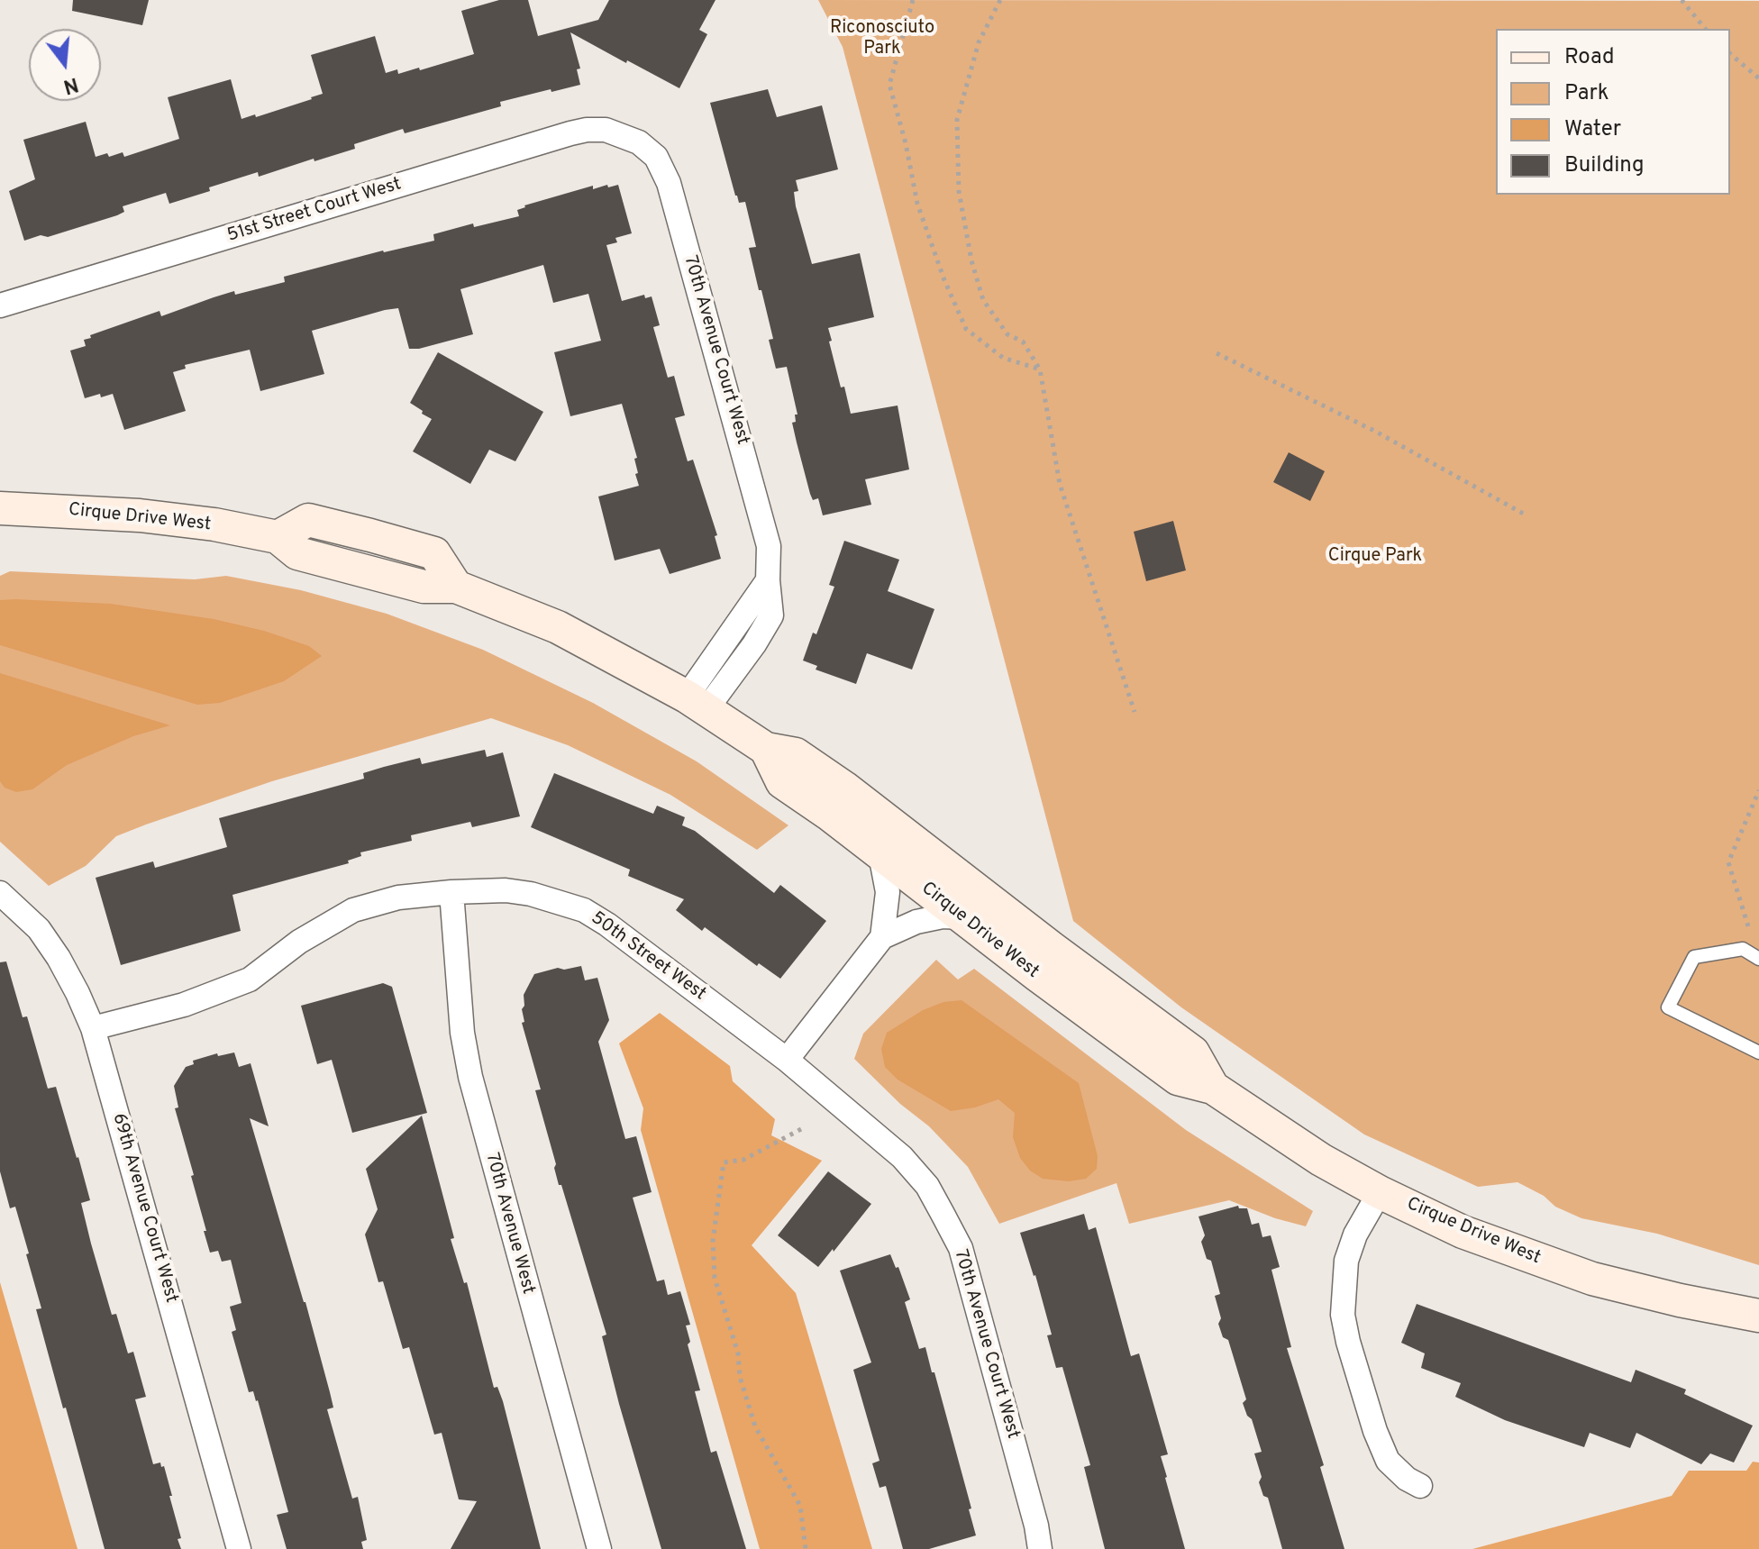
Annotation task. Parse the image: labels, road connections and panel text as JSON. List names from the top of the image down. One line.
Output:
{"streets":{"main road":["Cirque Drive West"],"street":["51st Street Court West","70th Avenue Court West","50th Street West","69th Avenue Court West","70th Avenue West"]},"crossings":[["51st Street Court West","70th Avenue Court West"],["70th Avenue Court West","Cirque Drive West"],["70th Avenue Court West","50th Street West"],["50th Street West","69th Avenue Court West"],["50th Street West","70th Avenue West"]],"parks":["Riconosciuto Park","Cirque Park"],"legend":["Road","Park","Water","Building"],"north":"bottom"}
